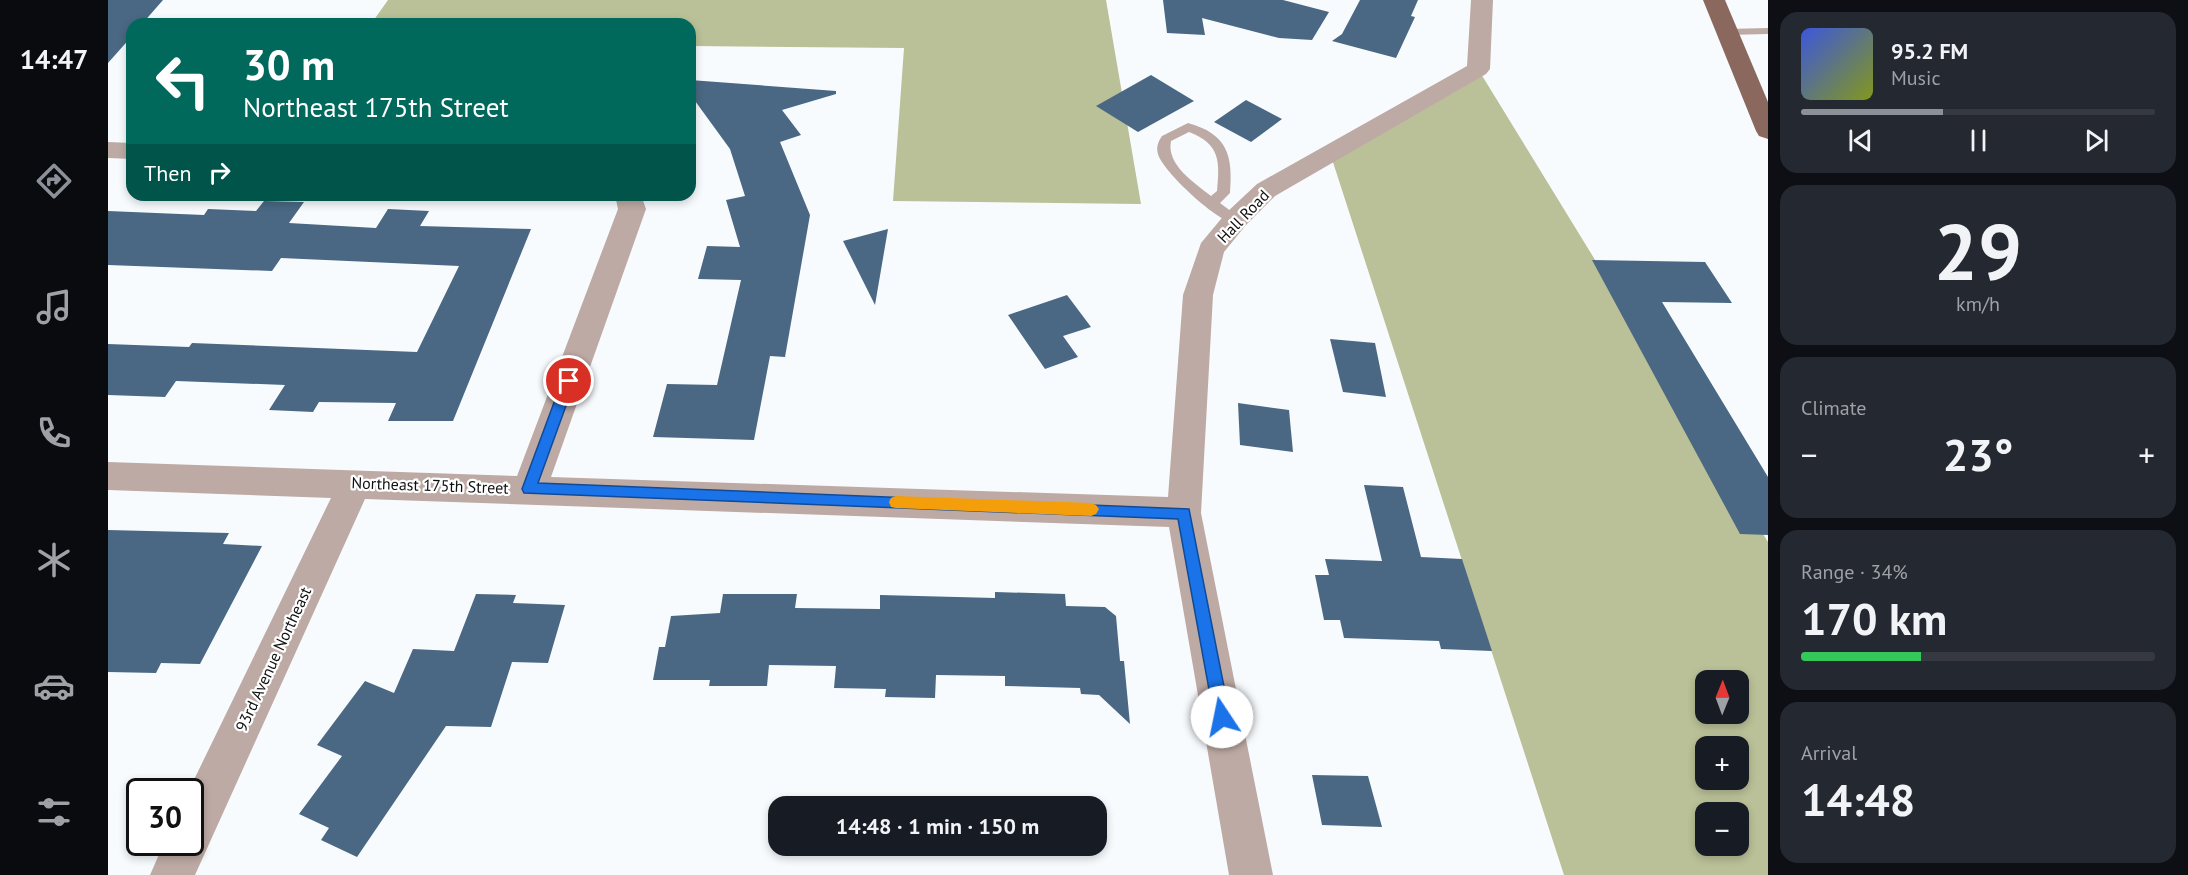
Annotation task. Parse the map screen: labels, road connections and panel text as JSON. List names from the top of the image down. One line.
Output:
{"streets":{"street":["Hall Road","Northeast 175th Street","93rd Avenue Northeast"]},"crossings":[["Hall Road","Northeast 175th Street"],["Northeast 175th Street","93rd Avenue Northeast"]],"north":"top","page":{"tabs":"14:47","turn":["30 m","Northeast 175th Street"],"song":["95.2 FM","Music"],"then":"Then","tile":[["29","km/h"],"Climate",["Range · 34%","170 km"],["Arrival","14:48"]],"heat":["−","23°","+"],"map_buttons":["+","−"],"limit":"30","trip":"14:48 · 1 min · 150 m"}}
